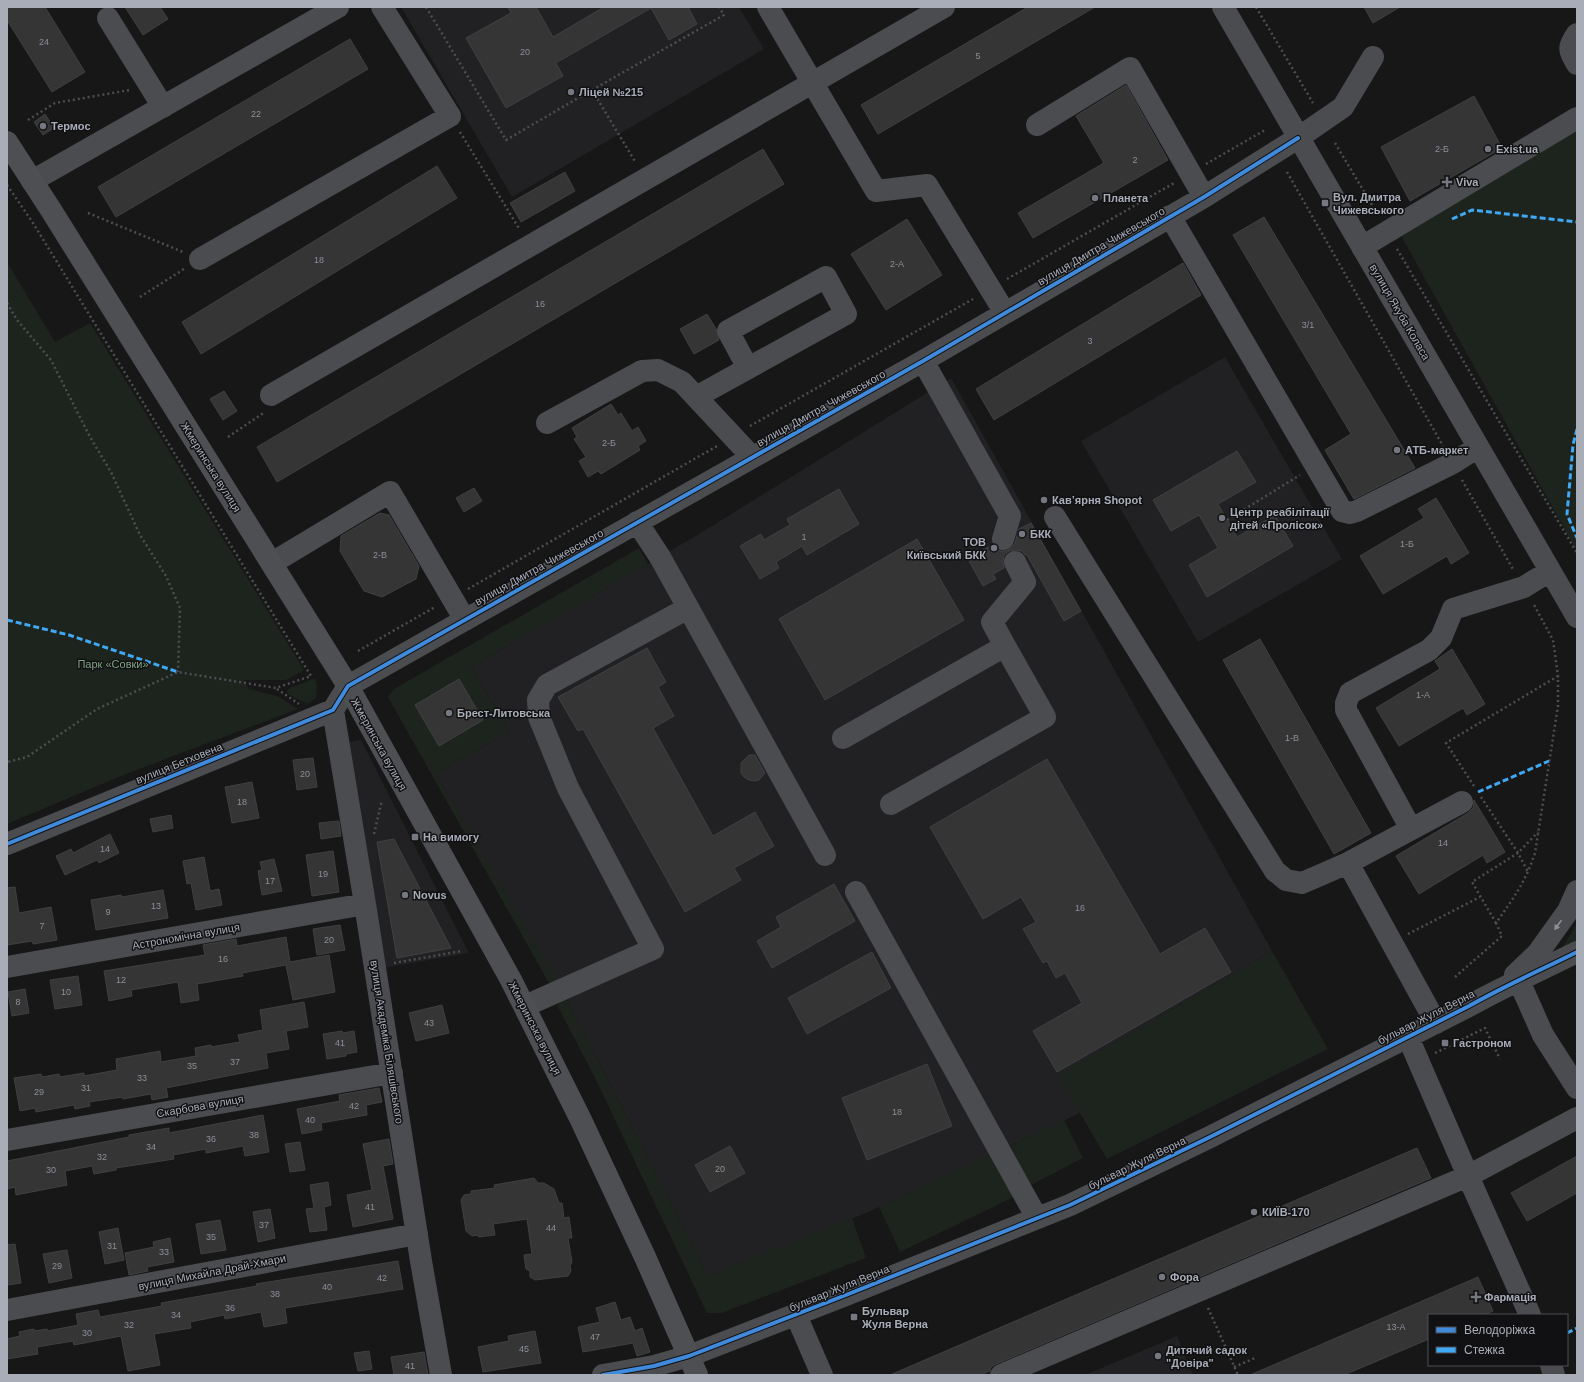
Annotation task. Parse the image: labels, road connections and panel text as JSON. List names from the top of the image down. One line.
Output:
{"streets":{"main road":["Жмеринська вулиця"],"street":["вулиця Дмитра Чижевського","вулиця Якуба Коласа","вулиця Бетховена","Астрономічна вулиця","бульвар Жуля Верна","вулиця Академіка Біляшівського","Скарбова вулиця","вулиця Михайла Драй-Хмари"]},"crossings":[["вулиця Дмитра Чижевського","вулиця Якуба Коласа"],["вулиця Дмитра Чижевського","Жмеринська вулиця"],["Жмеринська вулиця","бульвар Жуля Верна"],["вулиця Бетховена","вулиця Академіка Біляшівського"],["Астрономічна вулиця","вулиця Академіка Біляшівського"],["вулиця Академіка Біляшівського","Скарбова вулиця"],["вулиця Академіка Біляшівського","вулиця Михайла Драй-Хмари"]],"parks":["Парк «Совки»"],"places":{"other":["Ліцей №215","Термос","Exist.ua","Планета","АТБ-маркет","Кавʼярня Shopot","Центр реабілітації дітей «Пролісок»","БКК","ТОВ Київський БКК","Брест-Литовська","Novus","КИЇВ-170","Фора","Дитячий садок \"Довіра\""],"health":["Viva","Фармація"],"transit":["Вул. Дмитра Чижевського","На вимогу","Гастроном","Бульвар Жуля Верна"]},"house_numbers":["24","20","5","22","2-Б","2","18","2-А","16","3/1","3","2-Б","1","1-Б","2-В","1-А","1-В","20","18","14","14","19","17","13","16","9","7","20","16","12","10","8","43","41","37","35","33","31","29","42","18","40","38","36","34","32","20","30","41","37","44","35","31","33","29","42","40","38","36","34","32","13-А","30","47","45","41"],"legend":["Велодоріжка","Стежка"]}
